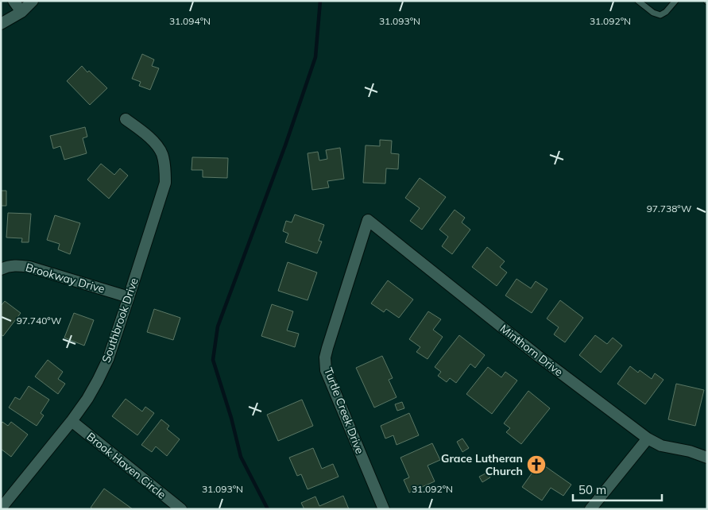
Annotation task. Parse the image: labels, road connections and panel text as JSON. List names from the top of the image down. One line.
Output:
{"streets":{"street":["Brookway Drive","Southbrook Drive","Minthorn Drive","Turtle Creek Drive","Brook Haven Circle"]},"crossings":[["Brookway Drive","Southbrook Drive"],["Southbrook Drive","Brook Haven Circle"],["Minthorn Drive","Turtle Creek Drive"]],"places":{"church":["Grace Lutheran Church"]},"scale_bar":"50 m","coordinates":["31.094°N","31.093°N","31.092°N","97.738°W","97.740°W"]}
